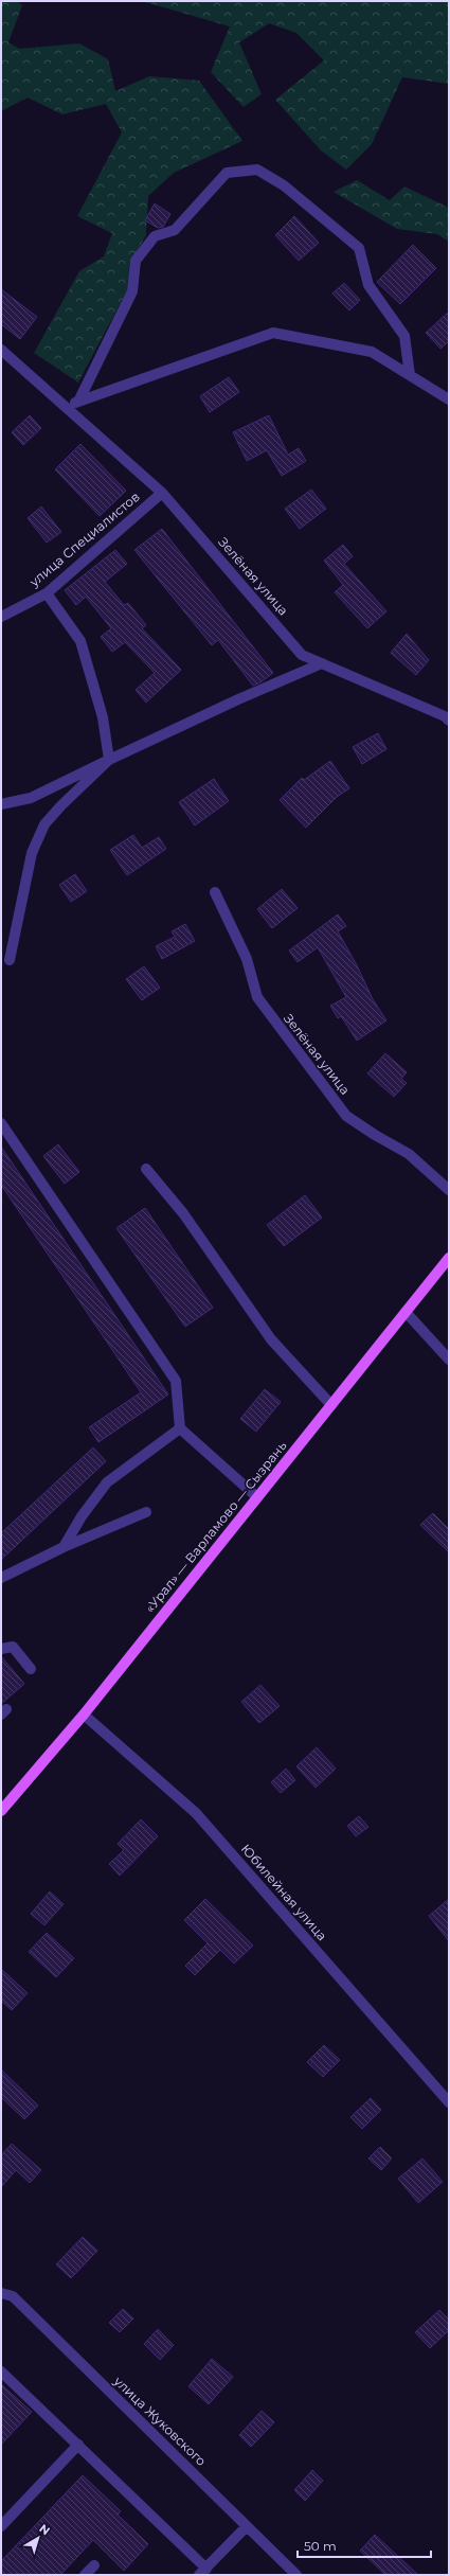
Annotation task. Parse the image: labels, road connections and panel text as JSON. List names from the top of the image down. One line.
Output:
{"streets":{"main road":["«Урал» — Варламово — Сызрань"],"street":["улица Специалистов","Зелёная улица","Юбилейная улица","улица Жуковского"]},"crossings":[["улица Специалистов","Зелёная улица"],["«Урал» — Варламово — Сызрань","Юбилейная улица"]],"scale_bar":"50 m","north":"top right"}
